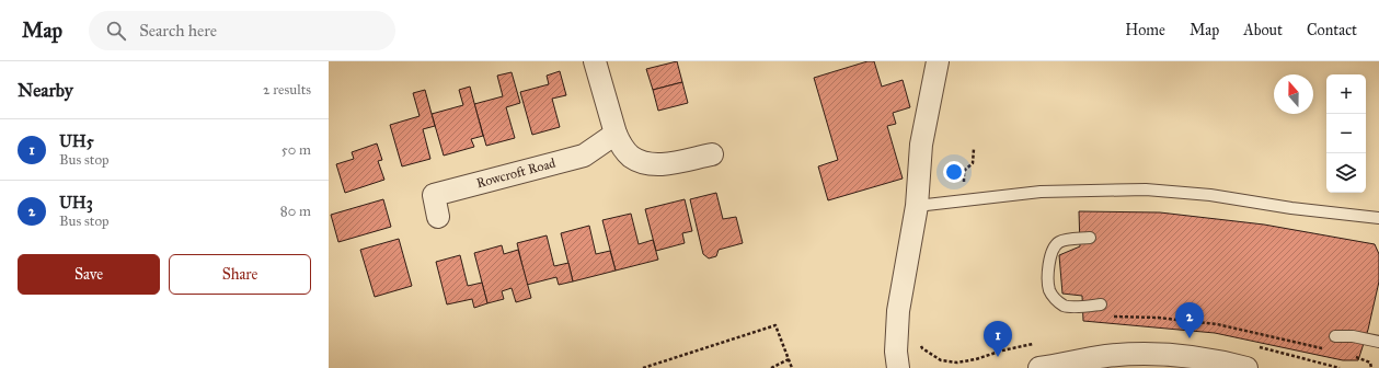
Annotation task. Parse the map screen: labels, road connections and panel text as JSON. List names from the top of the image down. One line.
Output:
{"streets":{"street":["Rowcroft Road"]},"north":"top","page":{"header":"Map","search":"Search here","nav":["Home","Map","About","Contact"],"heading":["Nearby","2 results"],"map_buttons":["+","−"],"list":[{"mark":"1","name":"UH5","note":"Bus stop","value":"50 m"},{"mark":"2","name":"UH3","note":"Bus stop","value":"80 m"}],"buttons":["Save","Share"],"pins":["2","1"]}}
